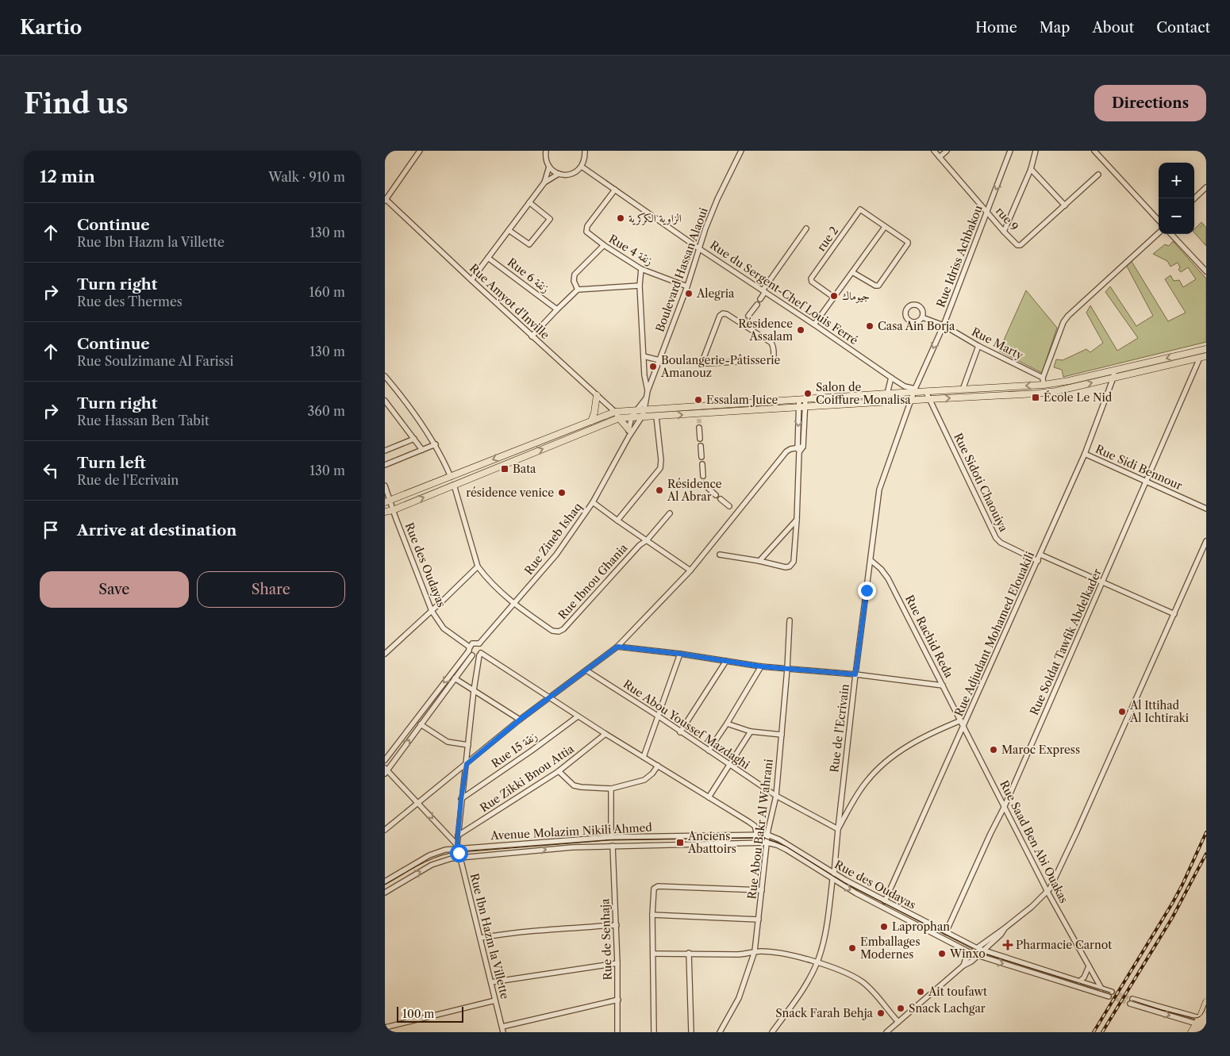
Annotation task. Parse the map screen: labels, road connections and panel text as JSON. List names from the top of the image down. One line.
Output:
{"streets":{"street":["rue 9","rue 2","Rue 4 زنقة","Rue Idriss Achbakou","Boulevard Hassan Alaoui","Rue 6 زنقة","Rue du Sergent-Chef Louis Ferré","Rue Amyot d'Inville","Rue Marty","Rue Sidi Bennour","Rue Sidoti Chaouiya","Rue Zineb Ishaq","Rue des Oudayas","Rue Ibnou Ghania","Rue Adjudant Mohamed Elouakili","Rue Rachid Reda","Rue Soldat Tawfik Abdelkader","Rue Abou Youssef Mazdaghi","Rue de l'Ecrivain","Rue 15 زنقة","Rue Zikki Bnou Attia","Rue Abou Bakr Al Wahrani","Avenue Molazim Nikili Ahmed","Rue Saad Ben Abi Ouakas","Rue Ibn Hazm la Villette","Rue de Senhaja"]},"crossings":[["rue 9","Rue Idriss Achbakou"],["Rue 4 زنقة","Boulevard Hassan Alaoui"],["Rue 4 زنقة","Rue du Sergent-Chef Louis Ferré"],["Rue Idriss Achbakou","Rue du Sergent-Chef Louis Ferré"],["Rue Idriss Achbakou","Rue Marty"],["Rue Idriss Achbakou","Rue de l'Ecrivain"],["Boulevard Hassan Alaoui","Rue du Sergent-Chef Louis Ferré"],["Boulevard Hassan Alaoui","Rue Zineb Ishaq"],["Rue Sidi Bennour","Rue Adjudant Mohamed Elouakili"],["Rue Sidi Bennour","Rue Soldat Tawfik Abdelkader"],["Rue Sidoti Chaouiya","Rue Adjudant Mohamed Elouakili"],["Rue Zineb Ishaq","Rue des Oudayas"],["Rue Zineb Ishaq","Rue Ibnou Ghania"],["Rue Zineb Ishaq","Rue Ibn Hazm la Villette"],["Rue des Oudayas","Rue Adjudant Mohamed Elouakili"],["Rue des Oudayas","Rue Soldat Tawfik Abdelkader"],["Rue des Oudayas","Rue de l'Ecrivain"],["Rue des Oudayas","Rue Abou Bakr Al Wahrani"],["Rue des Oudayas","Avenue Molazim Nikili Ahmed"],["Rue des Oudayas","Rue Saad Ben Abi Ouakas"],["Rue des Oudayas","Rue Ibn Hazm la Villette"],["Rue Adjudant Mohamed Elouakili","Rue Rachid Reda"],["Rue Adjudant Mohamed Elouakili","Rue Saad Ben Abi Ouakas"],["Rue Rachid Reda","Rue de l'Ecrivain"],["Rue Rachid Reda","Rue Saad Ben Abi Ouakas"],["Rue Soldat Tawfik Abdelkader","Rue Saad Ben Abi Ouakas"],["Rue Abou Youssef Mazdaghi","Rue de l'Ecrivain"],["Rue Abou Youssef Mazdaghi","Rue Abou Bakr Al Wahrani"],["Rue 15 زنقة","Rue Ibn Hazm la Villette"],["Rue Zikki Bnou Attia","Rue Ibn Hazm la Villette"],["Rue Abou Bakr Al Wahrani","Avenue Molazim Nikili Ahmed"],["Avenue Molazim Nikili Ahmed","Rue Ibn Hazm la Villette"],["Avenue Molazim Nikili Ahmed","Rue de Senhaja"]],"places":{"other":["الزاوية الكركرية","Alegria","جيوماك","Casa Ain Borja","Résidence Assalam","Boulangerie-Pâtisserie Amanouz","Salon de Coiffure Monalisa","Essalam Juice","Résidence Al Abrar","résidence venice","Al Ittihad Al Ichtiraki","Maroc Express","Laprophan","Emballages Modernes","Winxo","Ait toufawt","Snack Lachgar","Snack Farah Behja"],"transit":["École Le Nid","Bata","Anciens Abattoirs"],"health":["Pharmacie Carnot"]},"scale_bar":"100 m","page":{"header":"Kartio","nav":["Home","Map","About","Contact"],"buttons":["Directions",["Save","Share"]],"title":"Find us","heading":["12 min","Walk · 910 m"],"map_buttons":["+","−"],"list":[["Continue","Rue Ibn Hazm la Villette","130 m"],["Turn right","Rue des Thermes","160 m"],["Continue","Rue Soulzimane Al Farissi","130 m"],["Turn right","Rue Hassan Ben Tabit","360 m"],["Turn left","Rue de l'Ecrivain","130 m"],"Arrive at destination"],"scale":"100 m"}}
